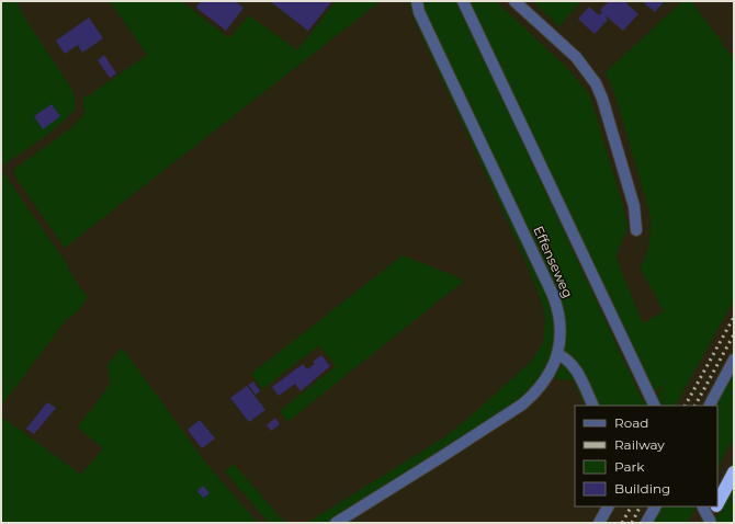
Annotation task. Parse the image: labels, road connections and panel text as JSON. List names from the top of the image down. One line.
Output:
{"streets":{"street":["Effenseweg"]},"legend":["Road","Railway","Park","Building"]}
